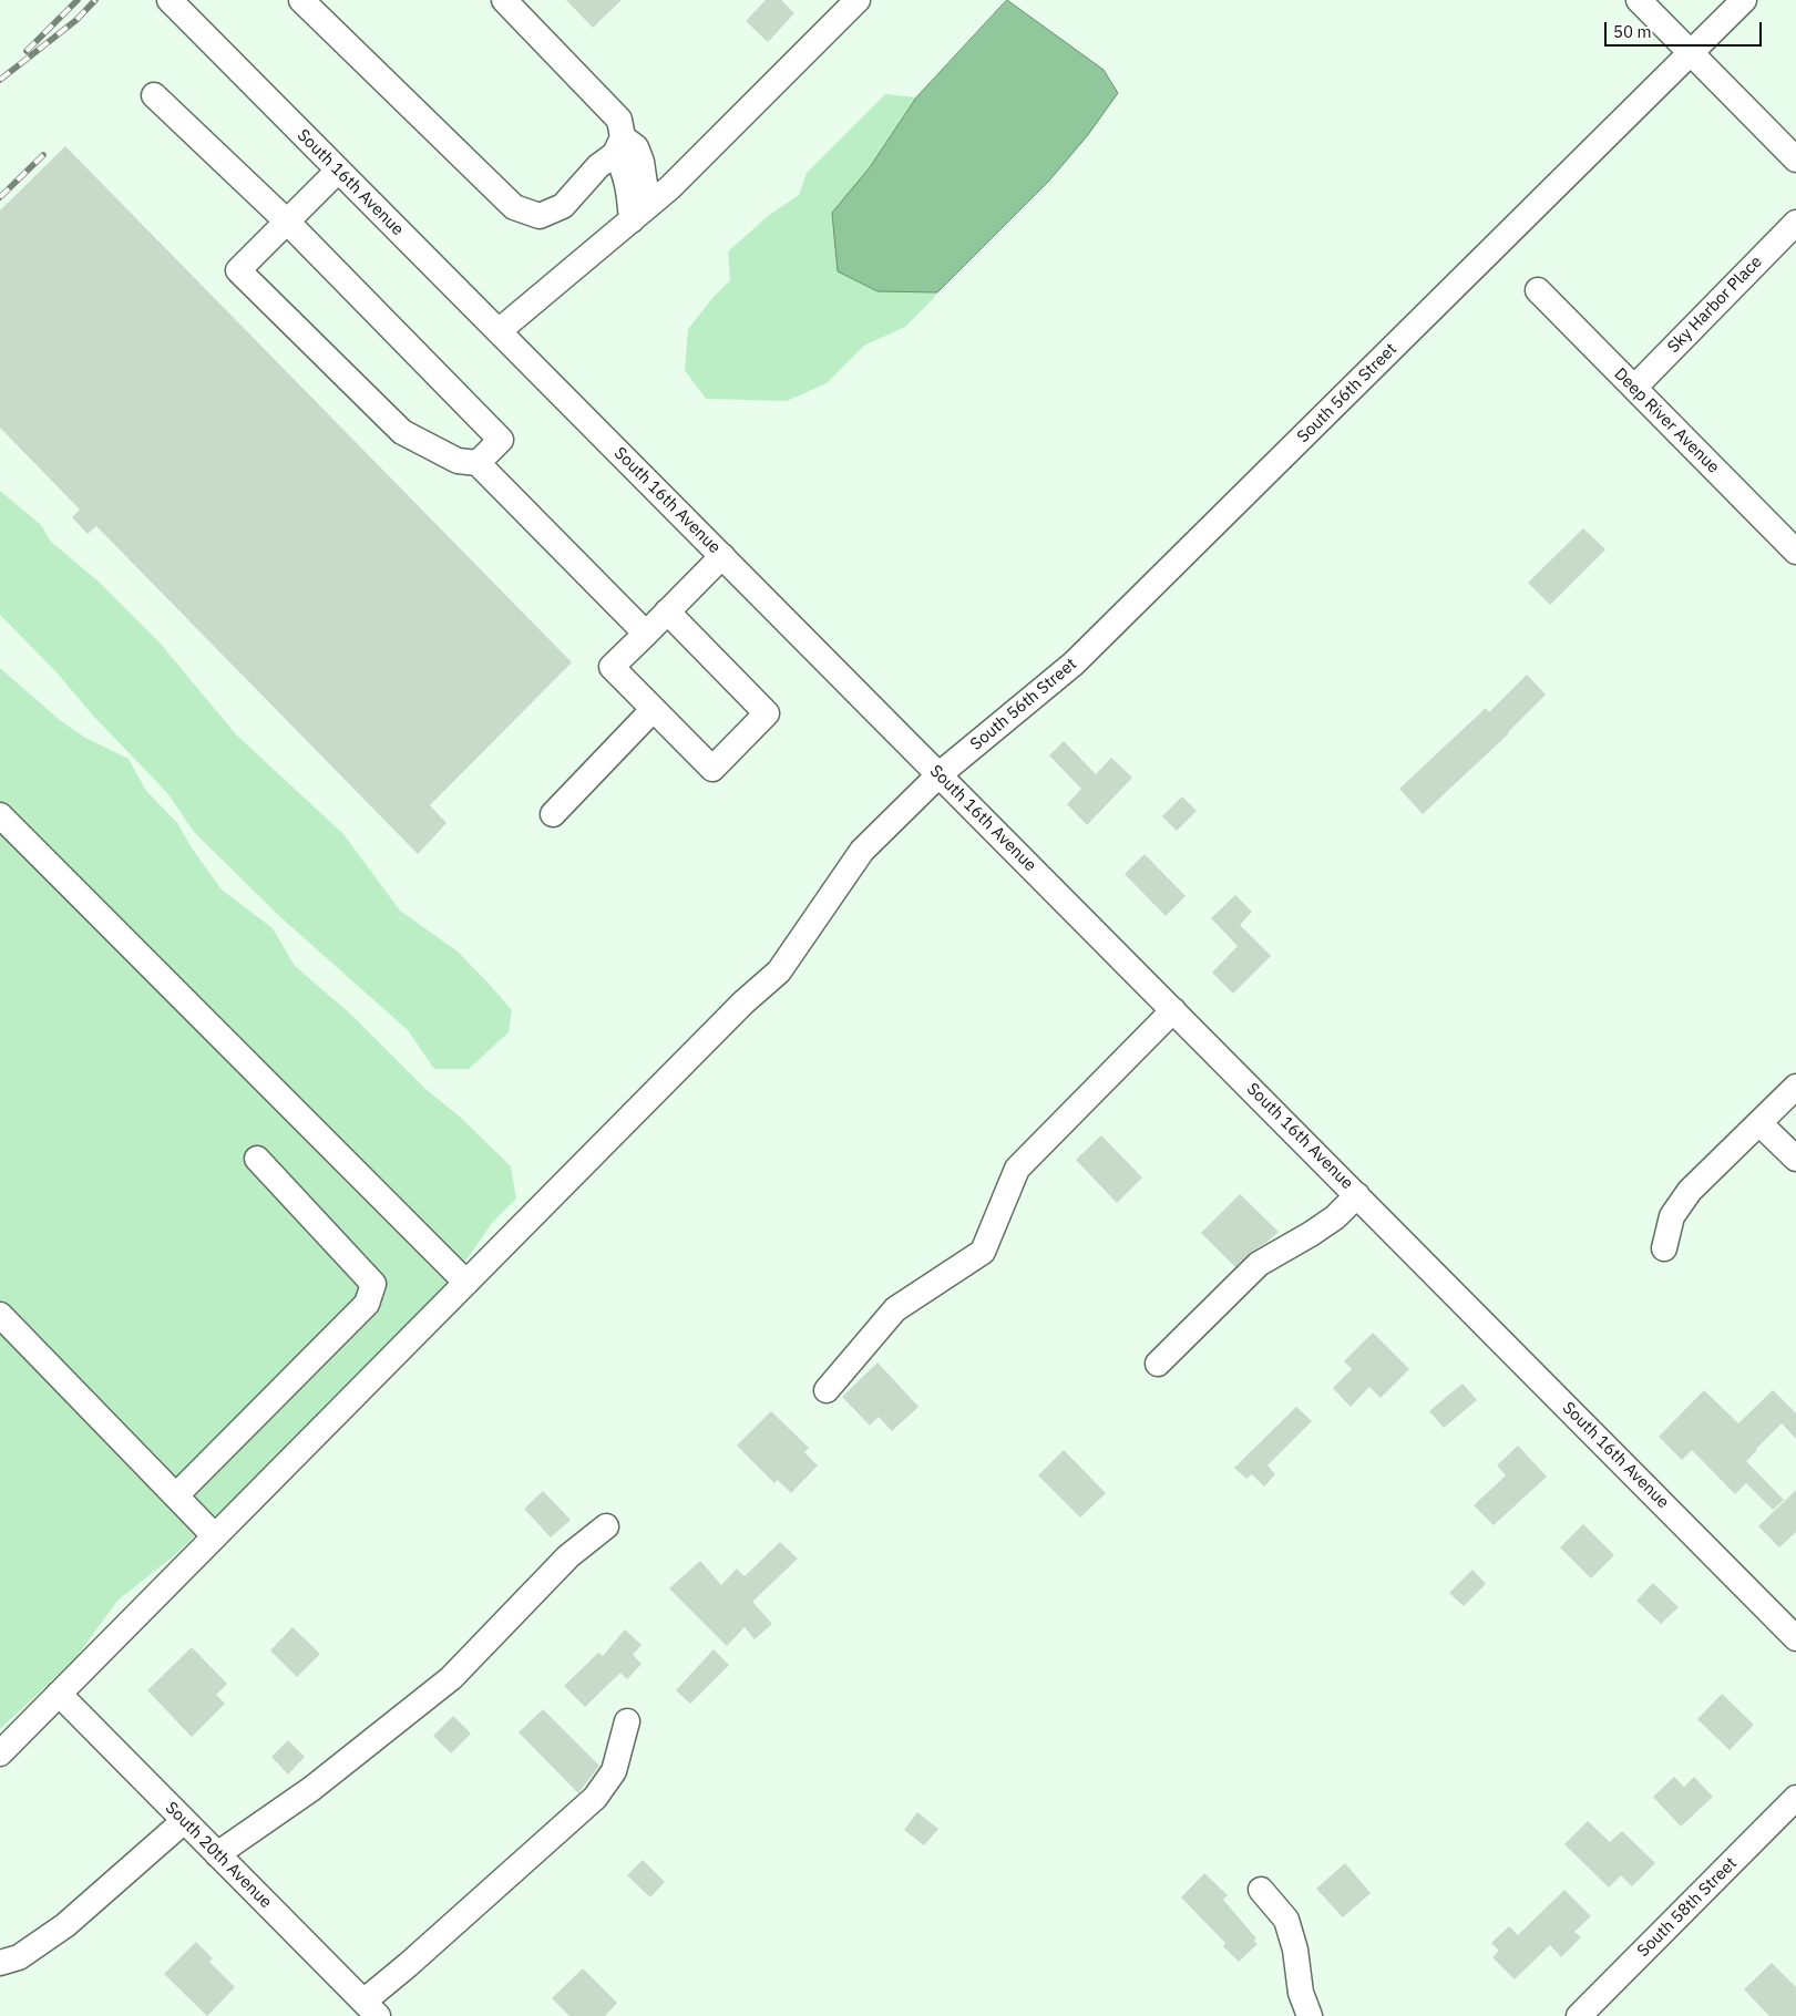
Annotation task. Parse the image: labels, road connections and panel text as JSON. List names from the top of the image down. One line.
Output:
{"streets":{"street":["South 16th Avenue","Sky Harbor Place","South 56th Street","Deep River Avenue","South 20th Avenue","South 58th Street"]},"crossings":[["South 16th Avenue","South 56th Street"],["Sky Harbor Place","Deep River Avenue"],["South 56th Street","South 20th Avenue"]],"scale_bar":"50 m"}
